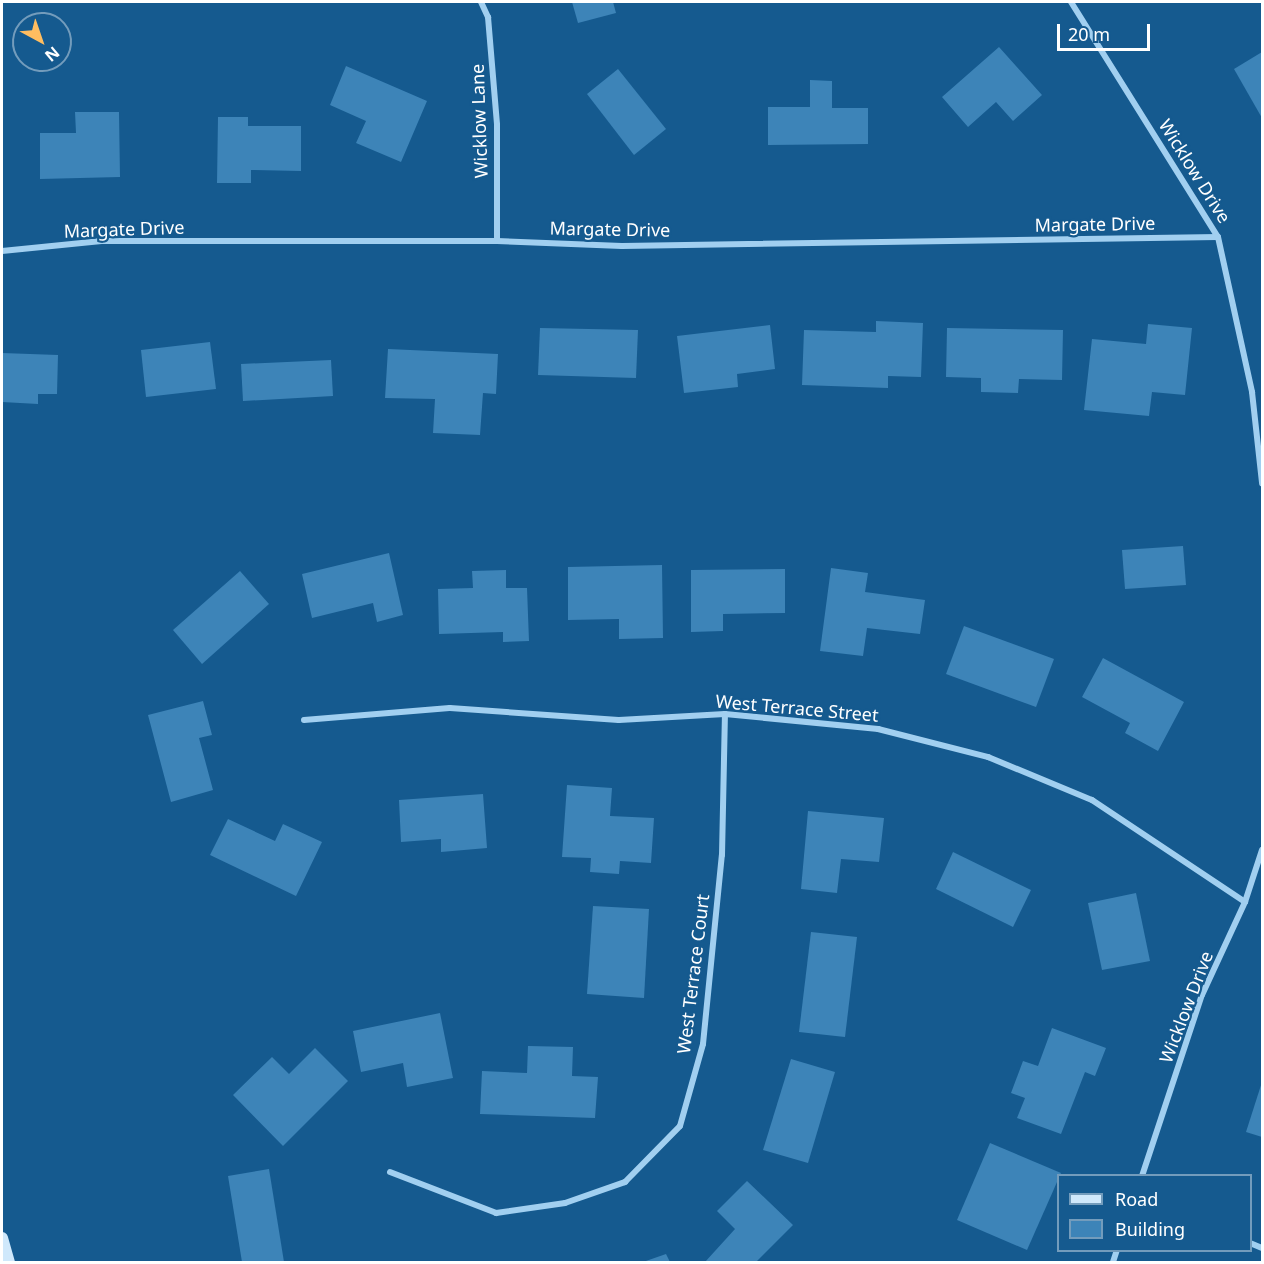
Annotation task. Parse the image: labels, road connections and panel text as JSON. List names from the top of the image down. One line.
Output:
{"streets":{"street":["Wicklow Lane","Wicklow Drive","Margate Drive","West Terrace Street","West Terrace Court"]},"crossings":[["Wicklow Lane","Margate Drive"],["Wicklow Drive","Margate Drive"],["Wicklow Drive","West Terrace Street"],["West Terrace Street","West Terrace Court"]],"legend":["Road","Building"],"scale_bar":"20 m","north":"bottom right"}
